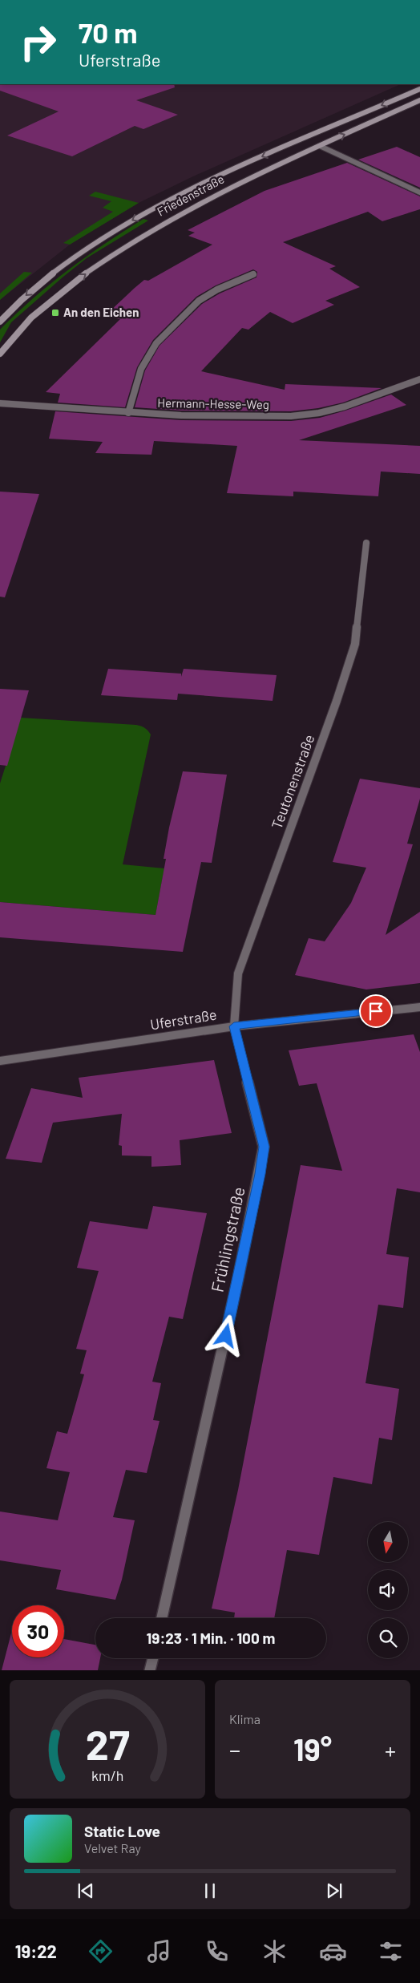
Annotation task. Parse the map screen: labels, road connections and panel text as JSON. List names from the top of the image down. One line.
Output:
{"streets":{"main road":["Friedenstraße"],"street":["Hermann-Hesse-Weg","Teutonenstraße","Uferstraße","Frühlingstraße"]},"crossings":[["Teutonenstraße","Uferstraße"],["Teutonenstraße","Frühlingstraße"],["Uferstraße","Frühlingstraße"]],"places":{"transit":["An den Eichen"]},"north":"bottom","page":{"turn":["70 m","Uferstraße"],"limit":"30","trip":"19:23 · 1 Min. · 100 m","tile":"Klima","heat":["−","19°","+"],"song":["Static Love","Velvet Ray"],"tabs":"19:22","gauge":["27","km/h"]}}
